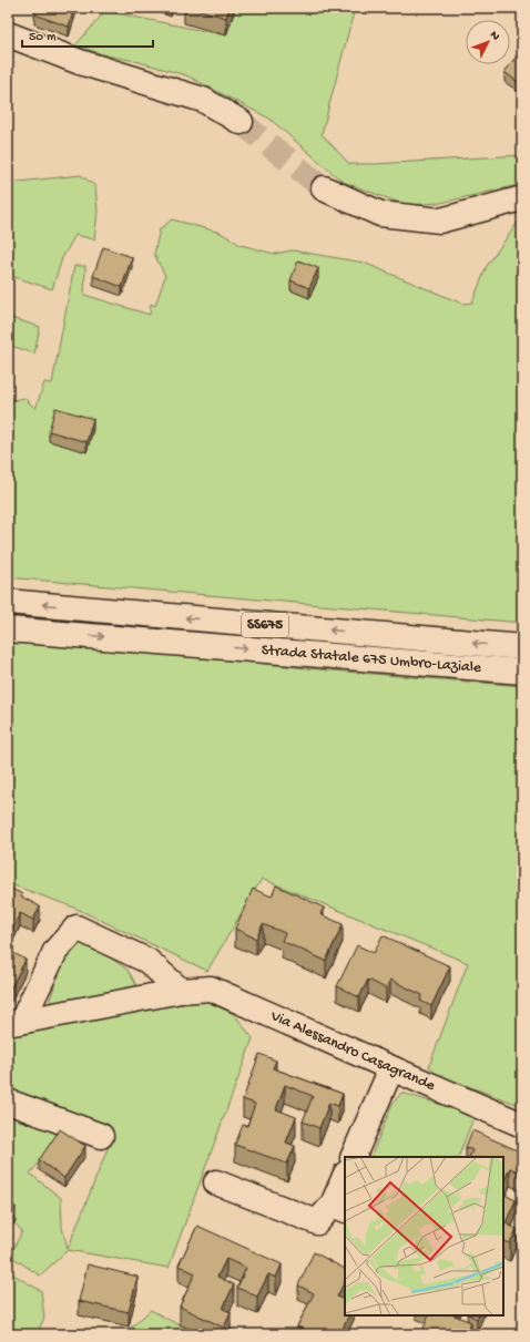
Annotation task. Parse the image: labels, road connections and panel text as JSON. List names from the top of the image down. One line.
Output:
{"streets":{"main road":["SS675","Strada Statale 675 Umbro-Laziale","Via Alessandro Casagrande"]},"scale_bar":"50 m","north":"top right"}
